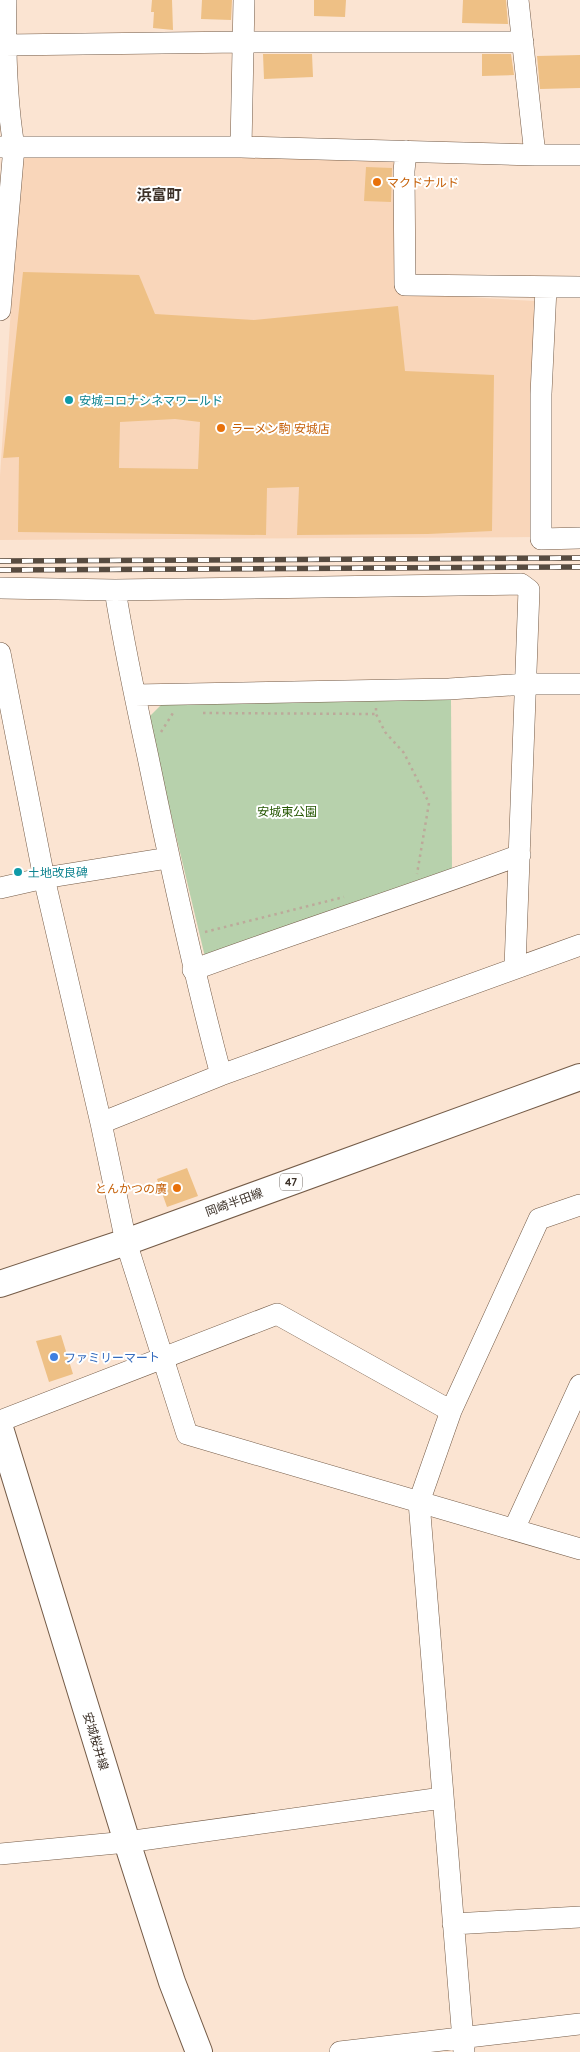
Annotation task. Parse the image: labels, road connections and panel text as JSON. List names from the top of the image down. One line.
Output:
{"streets":{"main road":["47","岡崎半田線","安城桜井線"]},"districts":["浜富町"],"parks":["安城東公園"],"places":["マクドナルド","安城コロナシネマワールド","ラーメン駒 安城店","土地改良碑","とんかつの廣","ファミリーマート"]}
